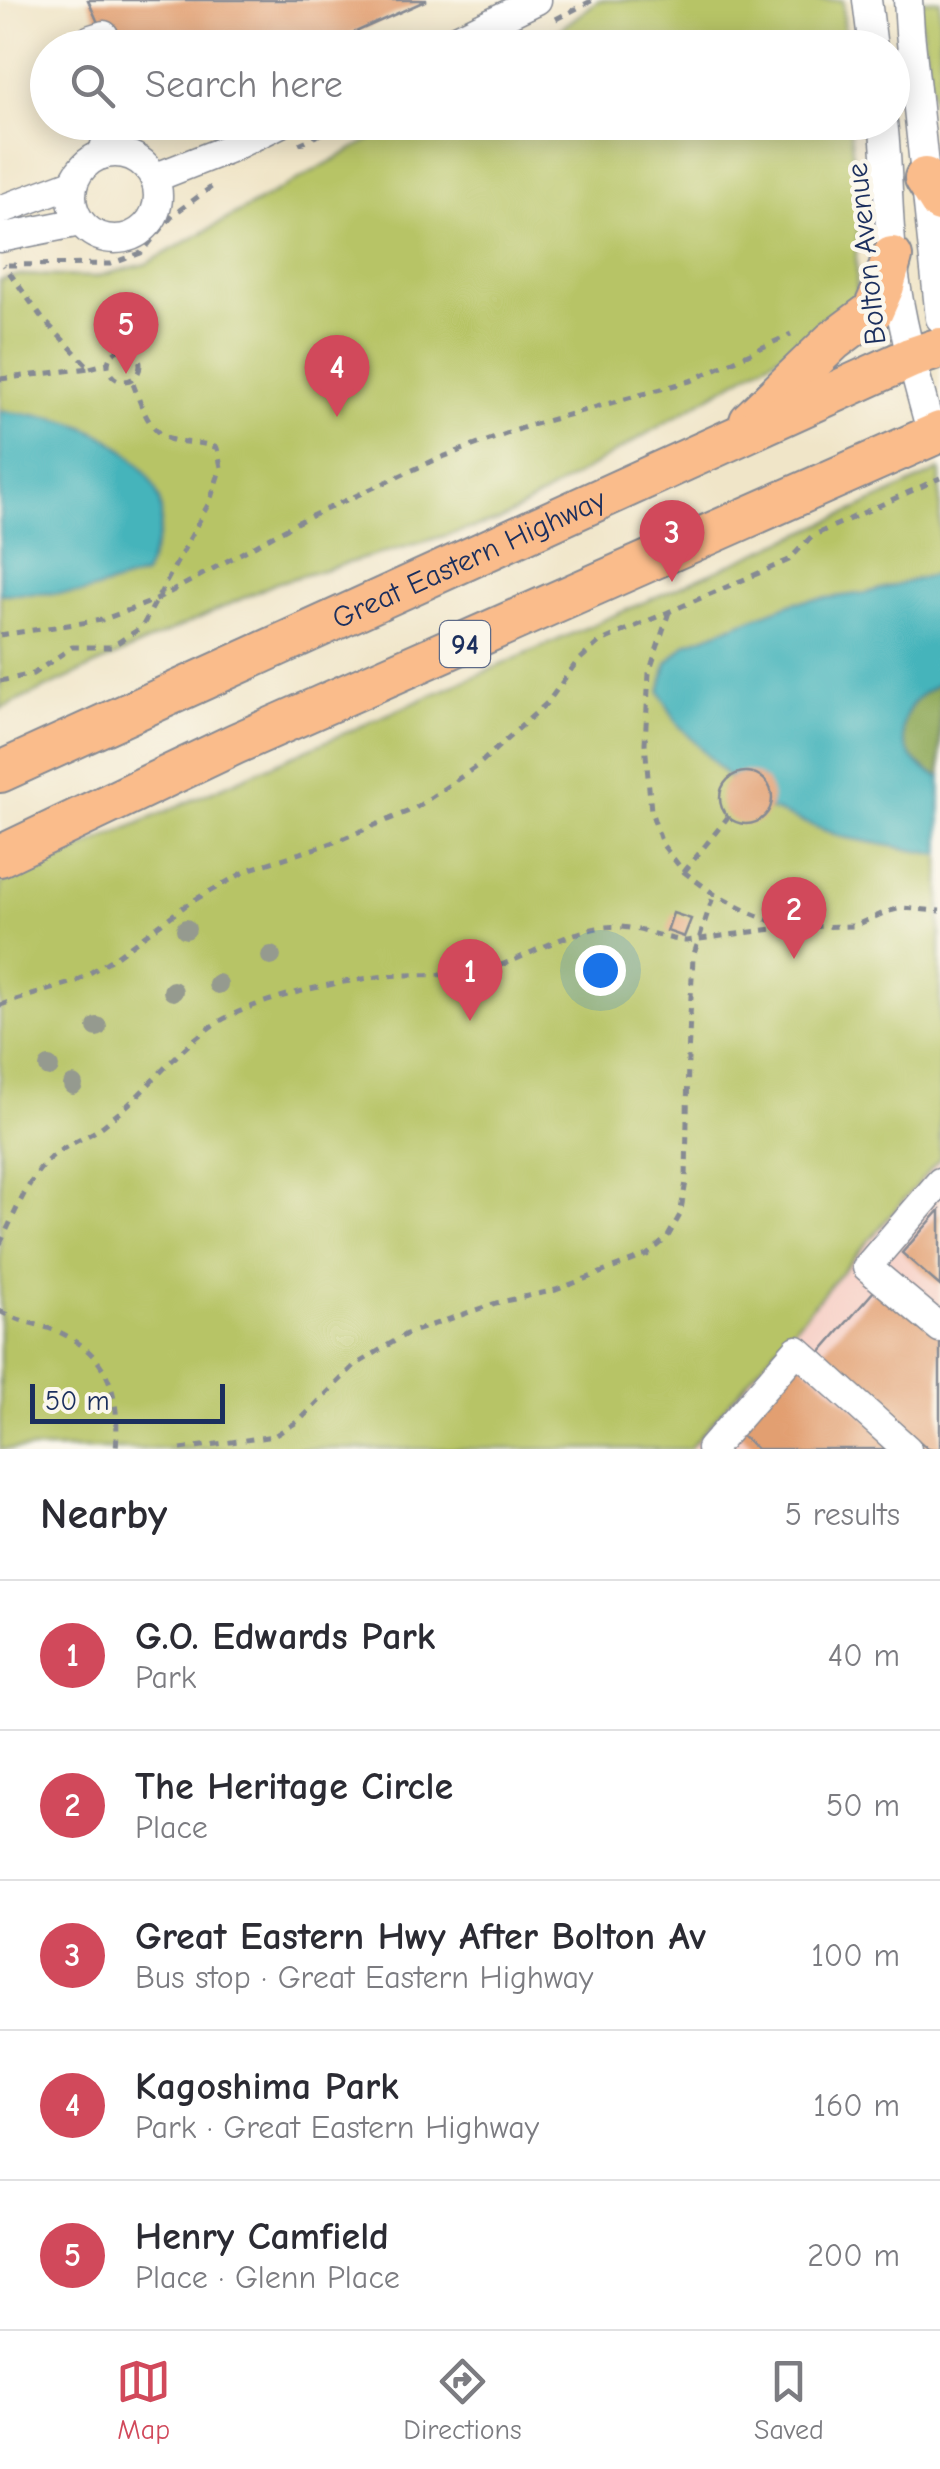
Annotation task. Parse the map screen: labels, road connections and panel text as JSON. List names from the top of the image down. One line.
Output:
{"streets":{"highway":["Great Eastern Highway","94"],"street":["Bolton Avenue"]},"crossings":[["Bolton Avenue","Great Eastern Highway"],["Bolton Avenue","94"]],"scale_bar":"50 m","page":{"search":"Search here","pins":["5","4","3","2","1"],"scale":"50 m","heading":["Nearby","5 results"],"list":[{"mark":"1","name":"G.O. Edwards Park","note":"Park","value":"40 m"},{"mark":"2","name":"The Heritage Circle","note":"Place","value":"50 m"},{"mark":"3","name":"Great Eastern Hwy After Bolton Av","note":"Bus stop · Great Eastern Highway","value":"100 m"},{"mark":"4","name":"Kagoshima Park","note":"Park · Great Eastern Highway","value":"160 m"},{"mark":"5","name":"Henry Camfield","note":"Place · Glenn Place","value":"200 m"}],"nav":["Map","Directions","Saved"]}}
